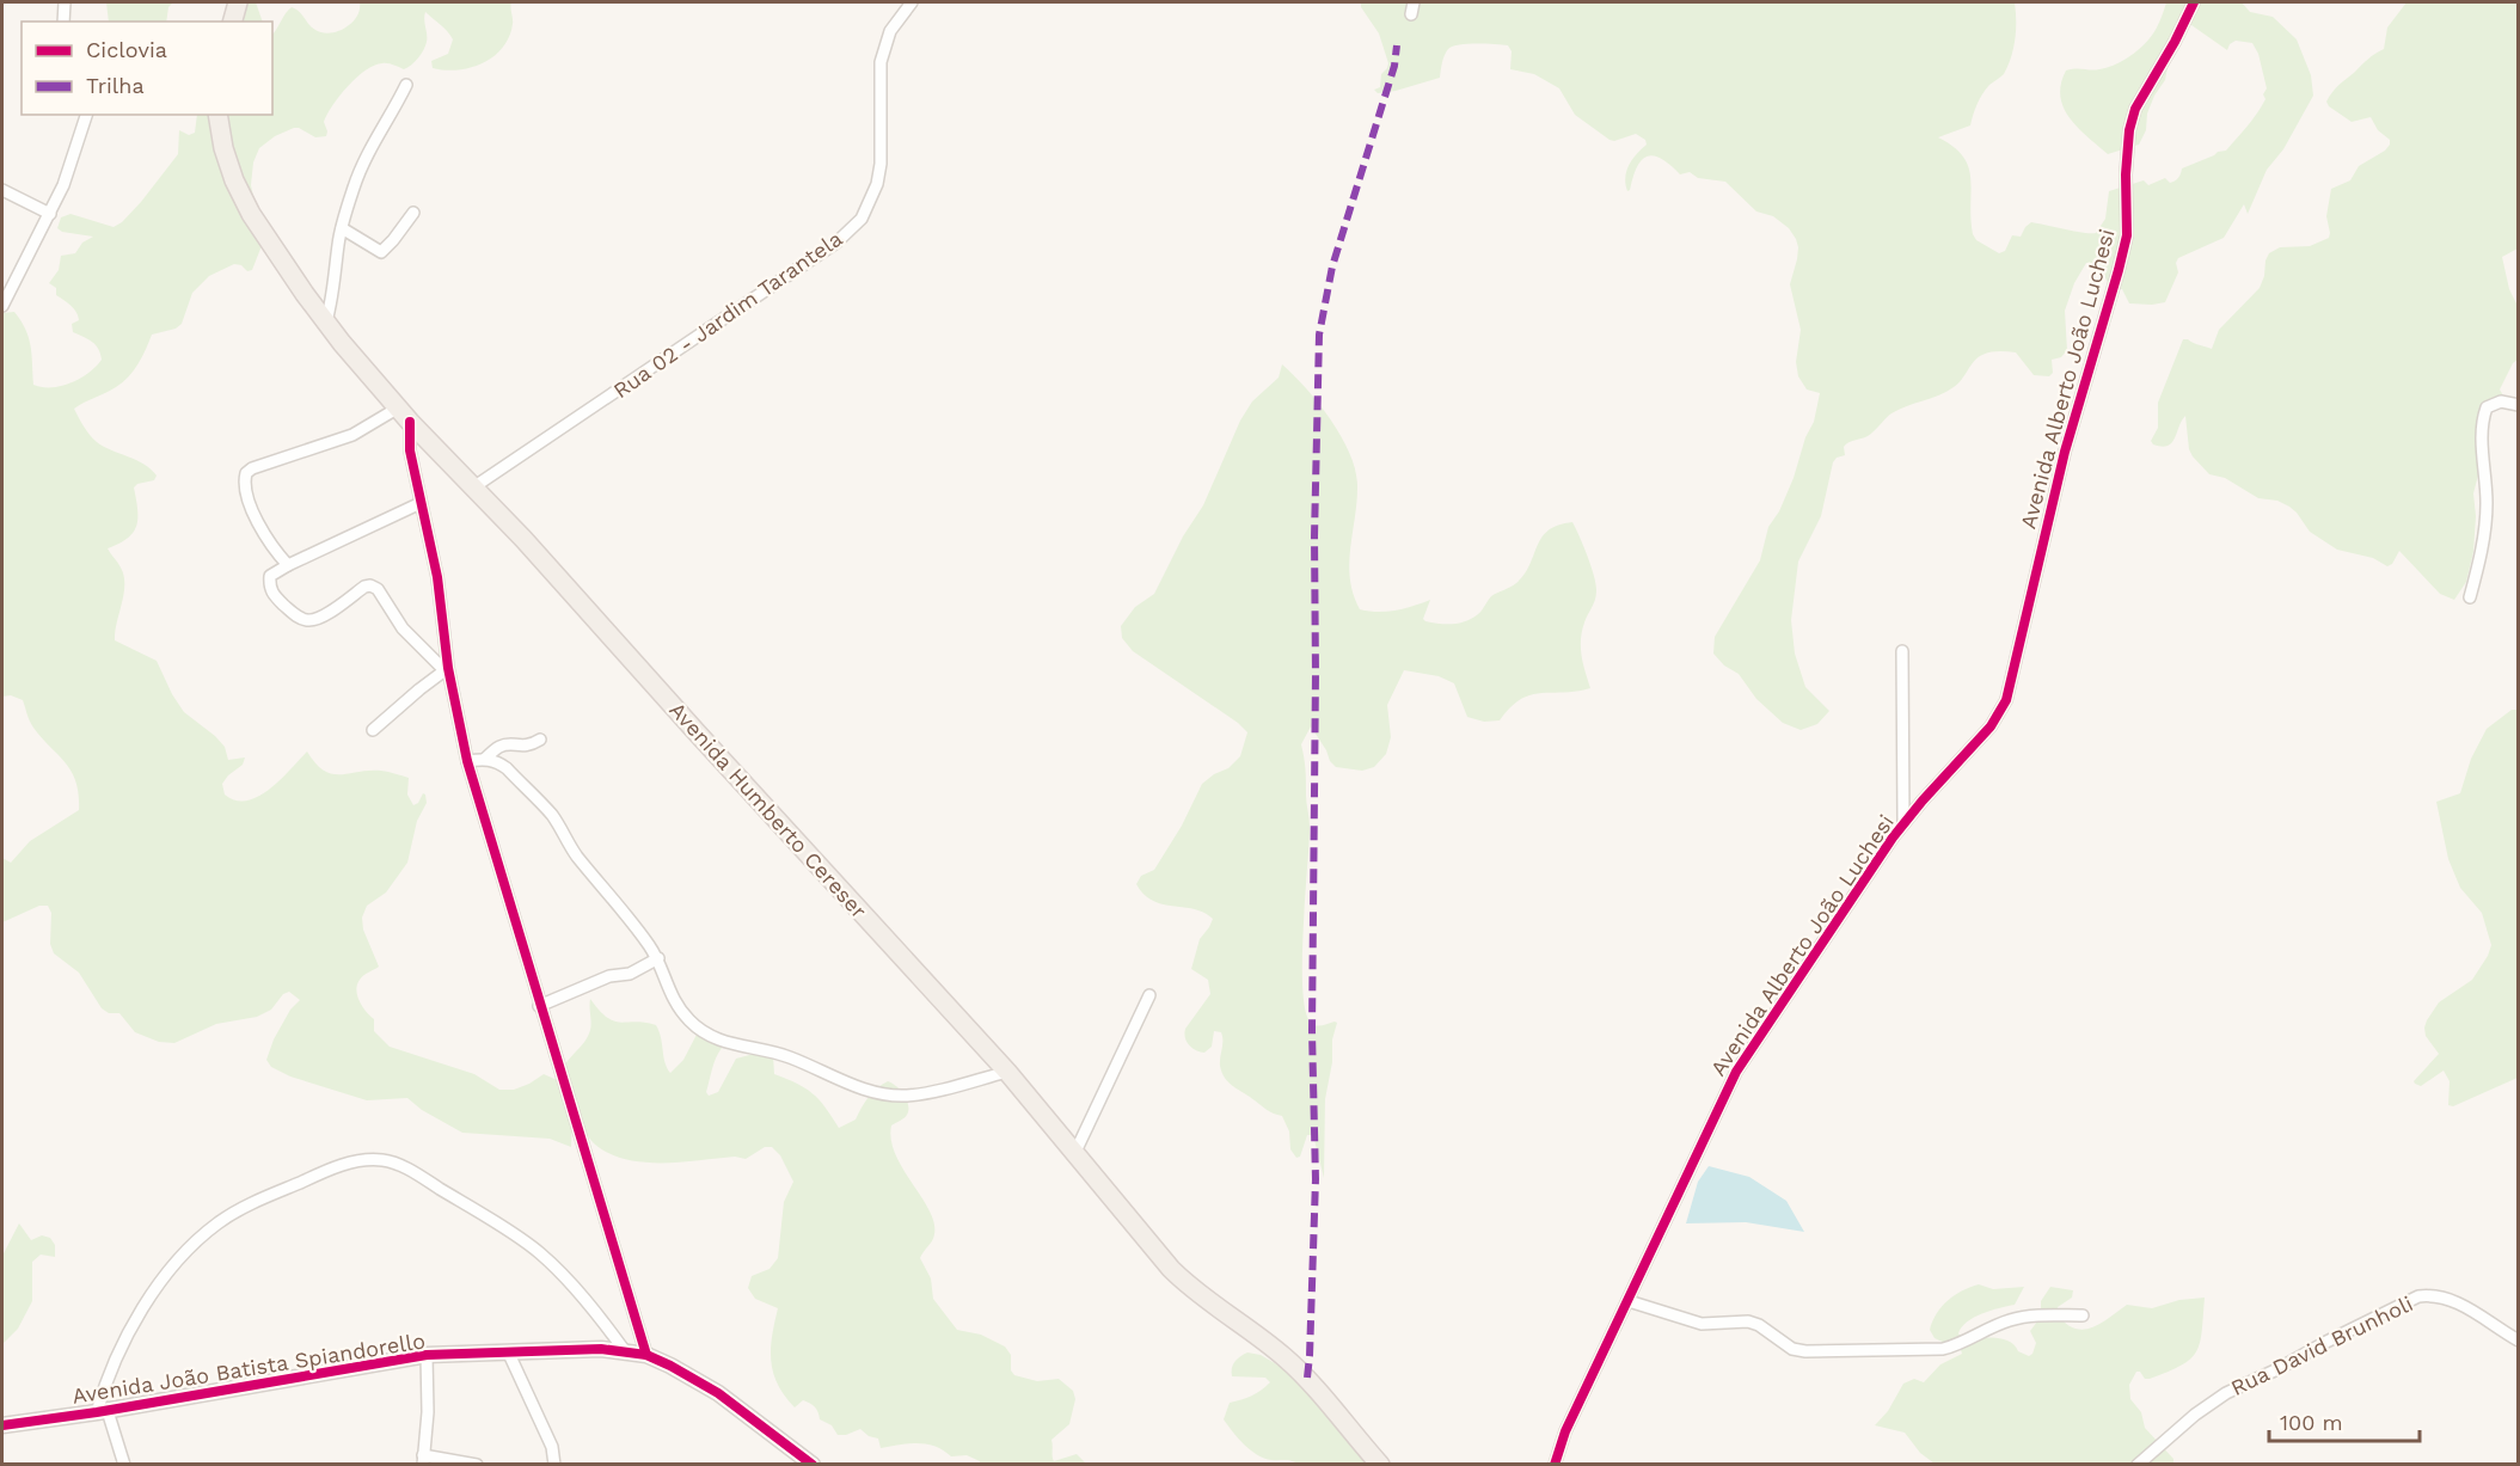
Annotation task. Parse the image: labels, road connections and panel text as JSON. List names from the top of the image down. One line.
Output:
{"streets":{"main road":["Avenida Humberto Cereser"],"street":["Rua 02 - Jardim Tarantela","Avenida Alberto João Luchesi","Rua David Brunholi","Avenida João Batista Spiandorello"]},"crossings":[["Rua 02 - Jardim Tarantela","Avenida Humberto Cereser"]],"legend":["Ciclovia","Trilha"],"scale_bar":"100 m"}
